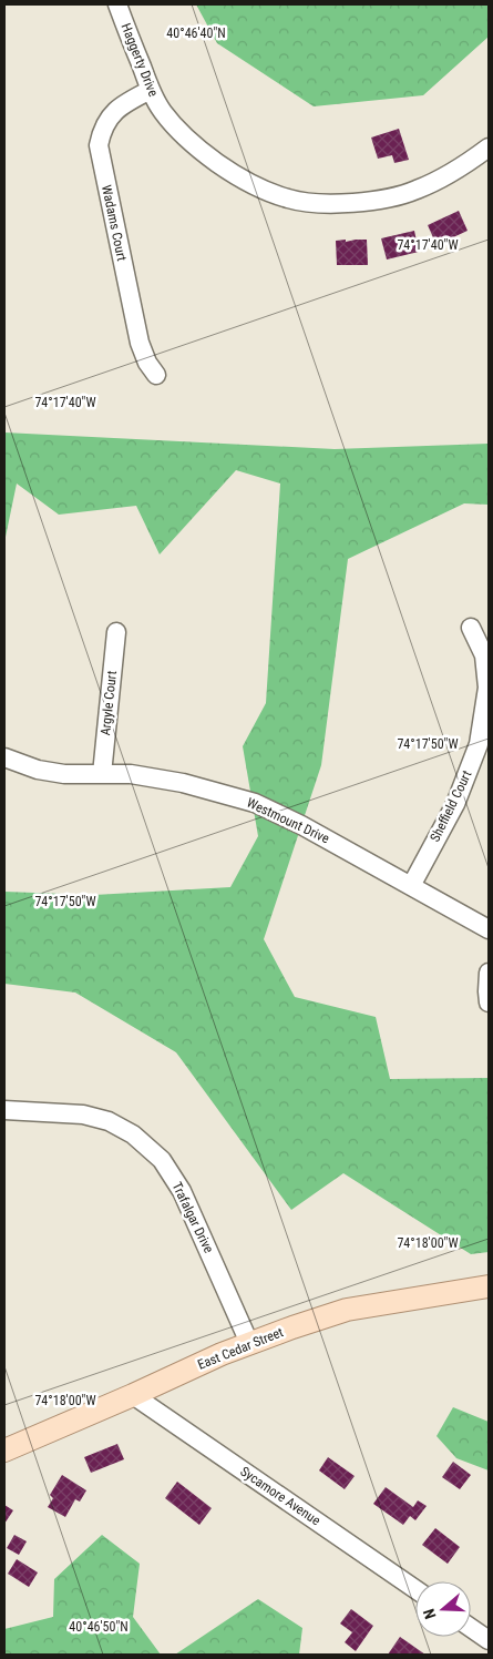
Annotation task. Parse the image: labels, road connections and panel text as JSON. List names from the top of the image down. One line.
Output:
{"streets":{"main road":["East Cedar Street"],"street":["Haggerty Drive","Wadams Court","Argyle Court","Sheffield Court","Westmount Drive","Trafalgar Drive","Sycamore Avenue"]},"crossings":[["Haggerty Drive","Wadams Court"],["Argyle Court","Westmount Drive"],["Sheffield Court","Westmount Drive"],["Trafalgar Drive","East Cedar Street"],["East Cedar Street","Sycamore Avenue"]],"north":"left","coordinates":["40°46'40\"N","74°17'40\"W","74°17'50\"W","74°18'00\"W","40°46'50\"N"]}
